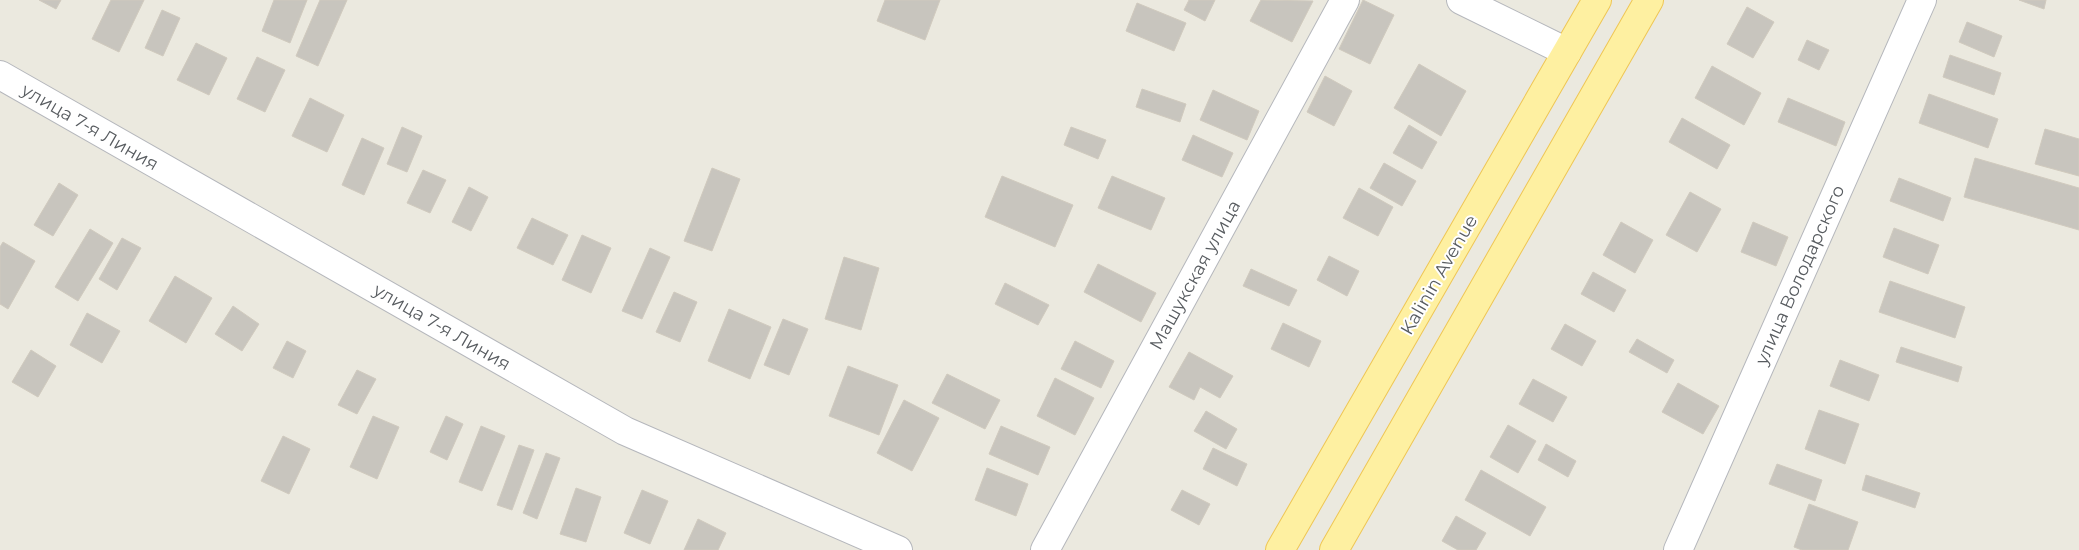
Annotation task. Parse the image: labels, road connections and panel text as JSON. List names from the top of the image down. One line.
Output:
{"streets":{"main road":["Kalinin Avenue"],"street":["улица 7-я Линия","Машукская улица","улица Володарского"]}}
